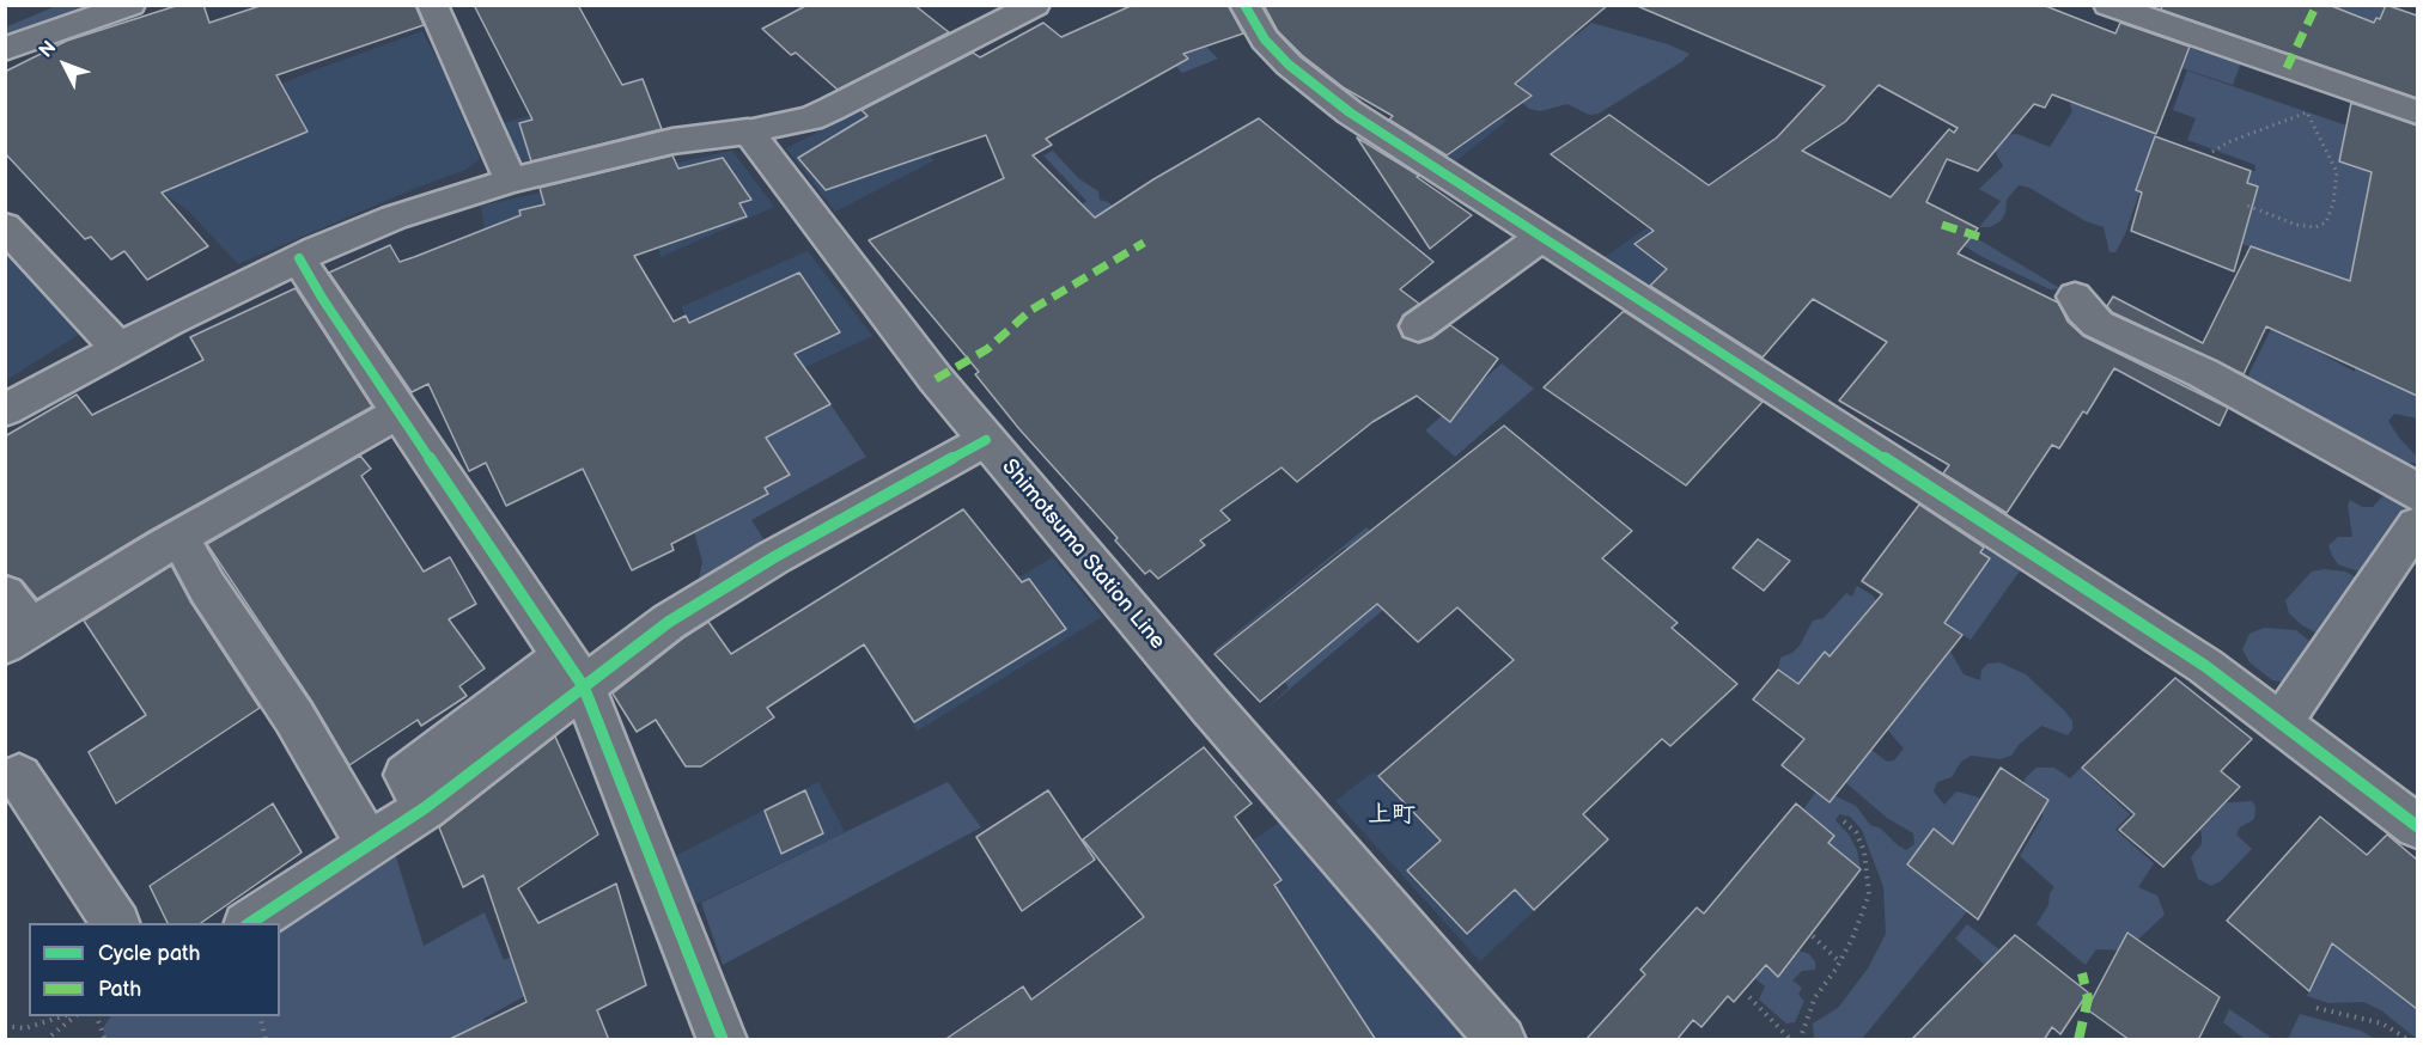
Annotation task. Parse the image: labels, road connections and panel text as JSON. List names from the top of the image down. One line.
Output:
{"streets":{"street":["Shimotsuma Station Line"]},"districts":["上町"],"legend":["Cycle path","Path"],"north":"top left"}
